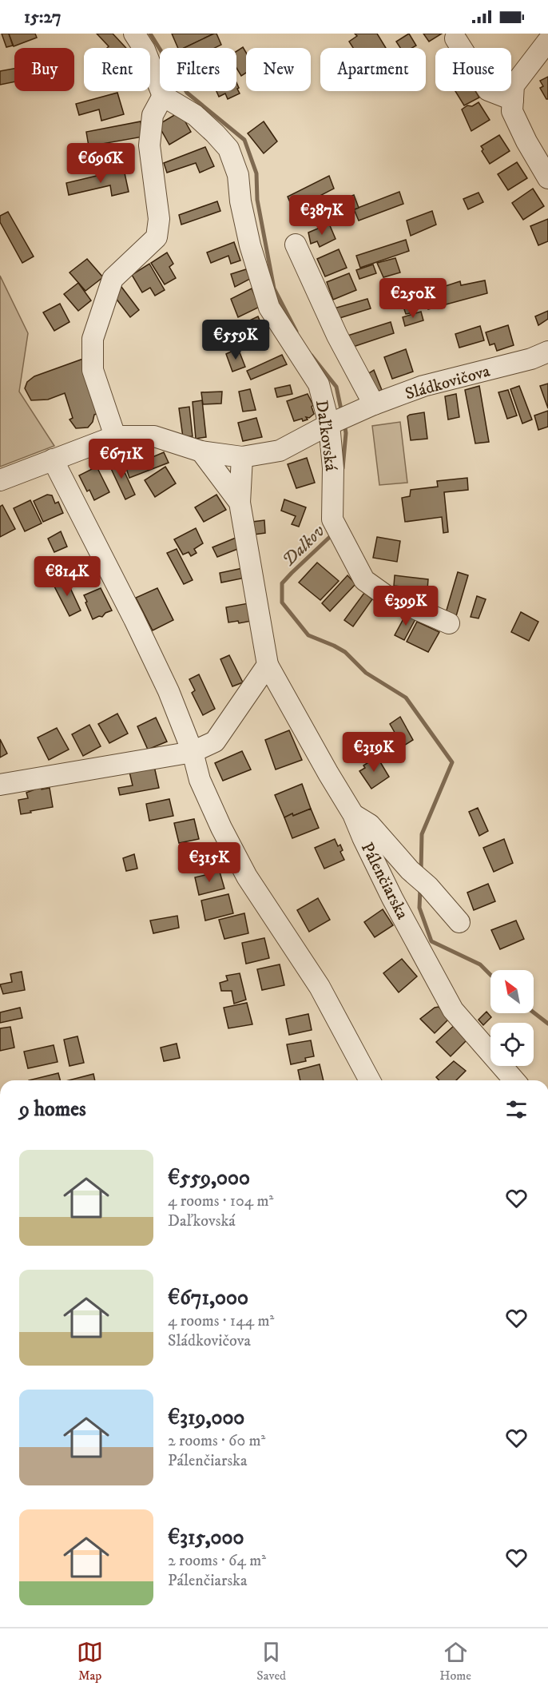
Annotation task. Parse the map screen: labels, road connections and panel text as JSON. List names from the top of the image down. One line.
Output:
{"streets":{"street":["Sládkovičova","Daľkovská","Pálenčiarska"]},"crossings":[["Sládkovičova","Daľkovská"],["Sládkovičova","Pálenčiarska"]],"water":["Dalkov"],"north":"top left","page":{"status":"15:27","chip":["Buy","Rent","Filters","New","Apartment","House"],"price":["€696K","€387K","€250K","€559K","€671K","€814K","€399K","€319K","€315K"],"heading":"9 homes","list":[{"name":"€559,000","note":"4 rooms · 104 m² · Daľkovská"},{"name":"€671,000","note":"4 rooms · 144 m² · Sládkovičova"},{"name":"€319,000","note":"2 rooms · 60 m² · Pálenčiarska"},{"name":"€315,000","note":"2 rooms · 64 m² · Pálenčiarska"}],"tabs":["Map","Saved","Home"]}}
